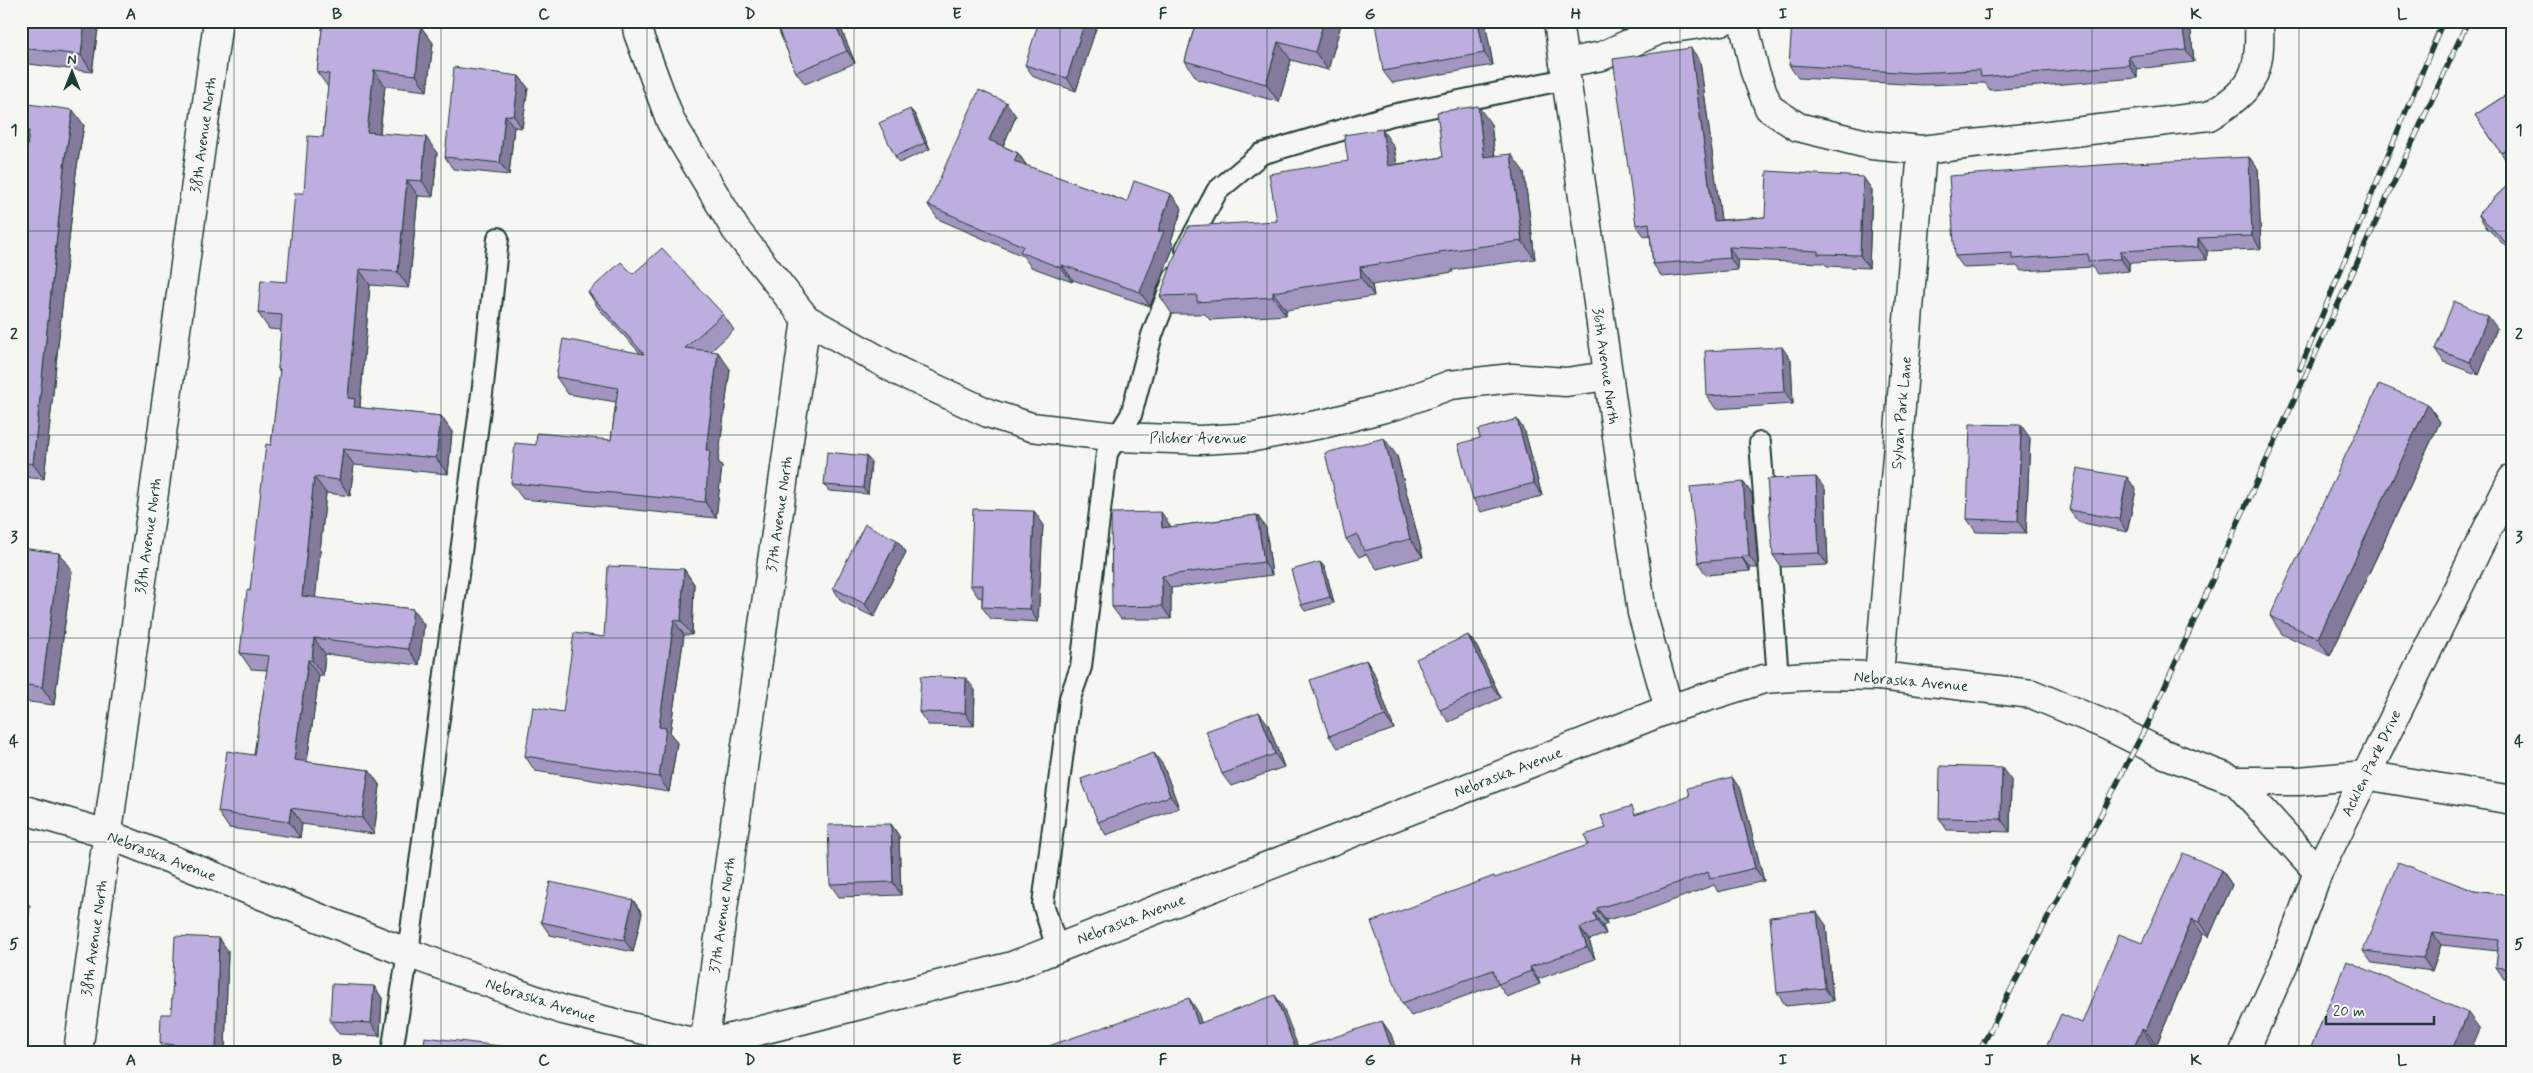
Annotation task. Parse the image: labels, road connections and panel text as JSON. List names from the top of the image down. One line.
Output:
{"streets":{"street":["38th Avenue North","36th Avenue North","Sylvan Park Lane","Pilcher Avenue","37th Avenue North","Nebraska Avenue","Acklen Park Drive"]},"crossings":[["38th Avenue North","Nebraska Avenue"],["36th Avenue North","Pilcher Avenue"],["36th Avenue North","Nebraska Avenue"],["Sylvan Park Lane","Nebraska Avenue"],["Pilcher Avenue","37th Avenue North"],["37th Avenue North","Nebraska Avenue"]],"scale_bar":"20 m","north":"top","grid":{"columns":["A","B","C","D","E","F","G","H","I","J","K","L"],"rows":["1","2","3","4","5"]}}
